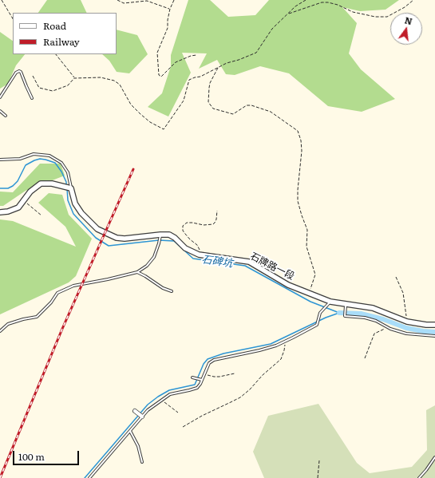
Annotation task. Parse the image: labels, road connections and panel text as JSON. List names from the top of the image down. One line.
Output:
{"streets":{"street":["石牌路一段"]},"water":["石碑坑"],"legend":["Road","Railway"],"scale_bar":"100 m","north":"top"}
